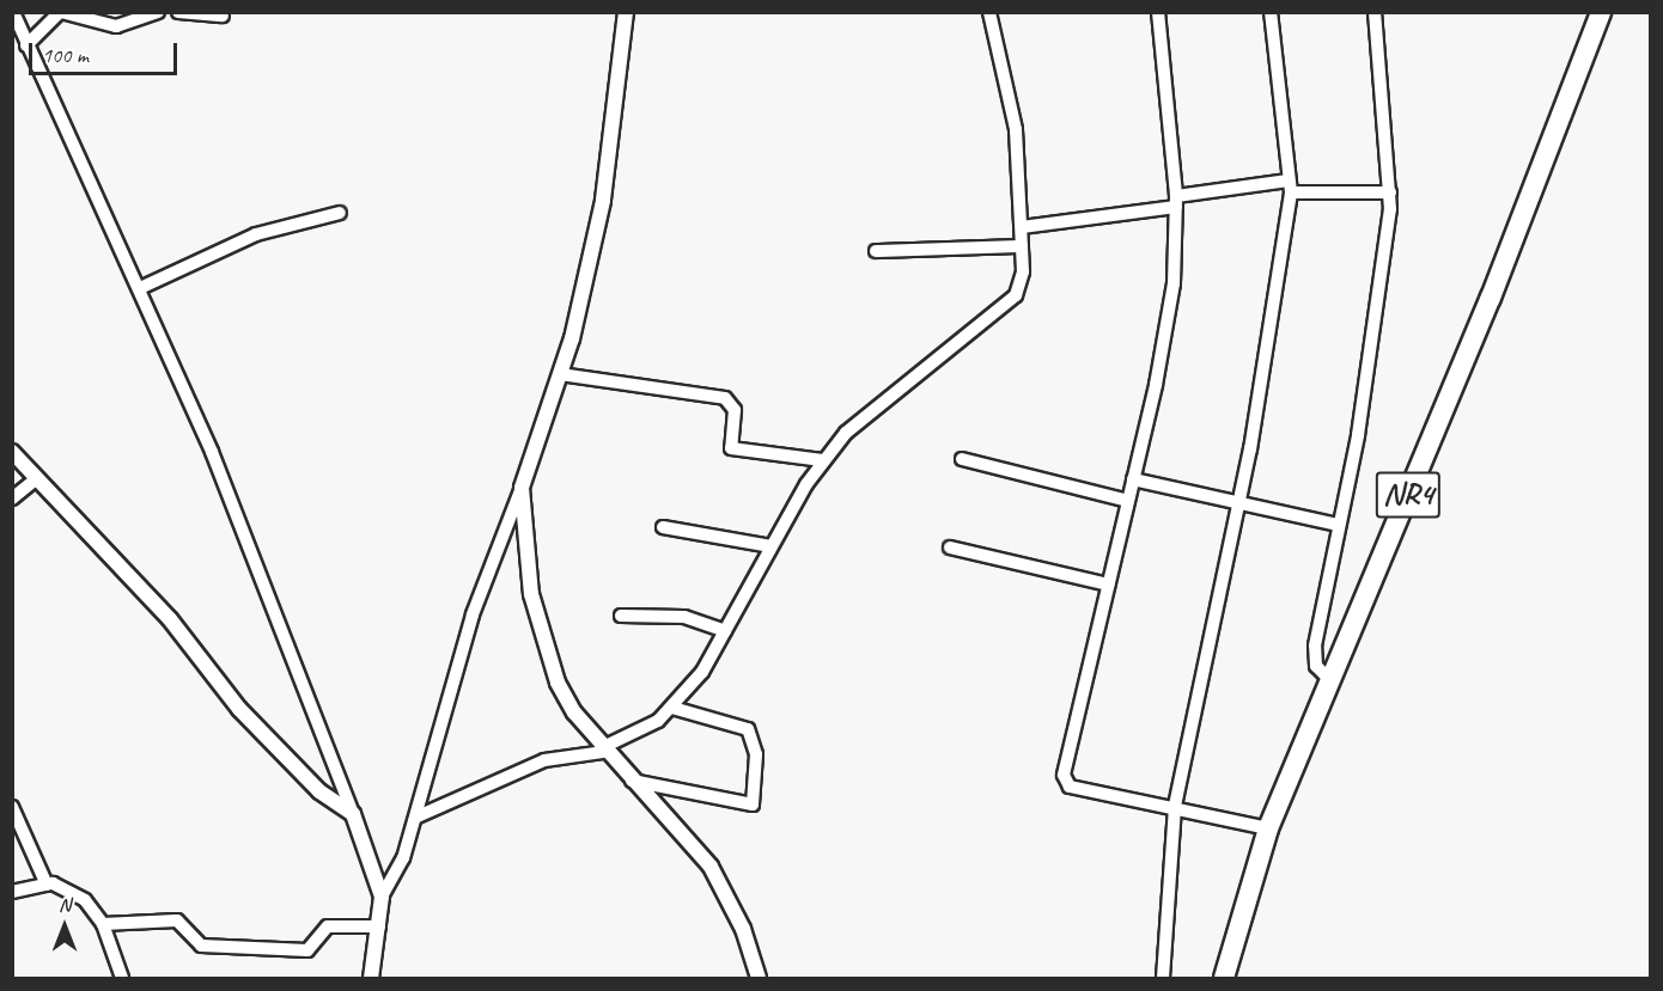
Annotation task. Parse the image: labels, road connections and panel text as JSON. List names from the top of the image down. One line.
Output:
{"streets":{"highway":["NR4"]},"scale_bar":"100 m","north":"top"}
